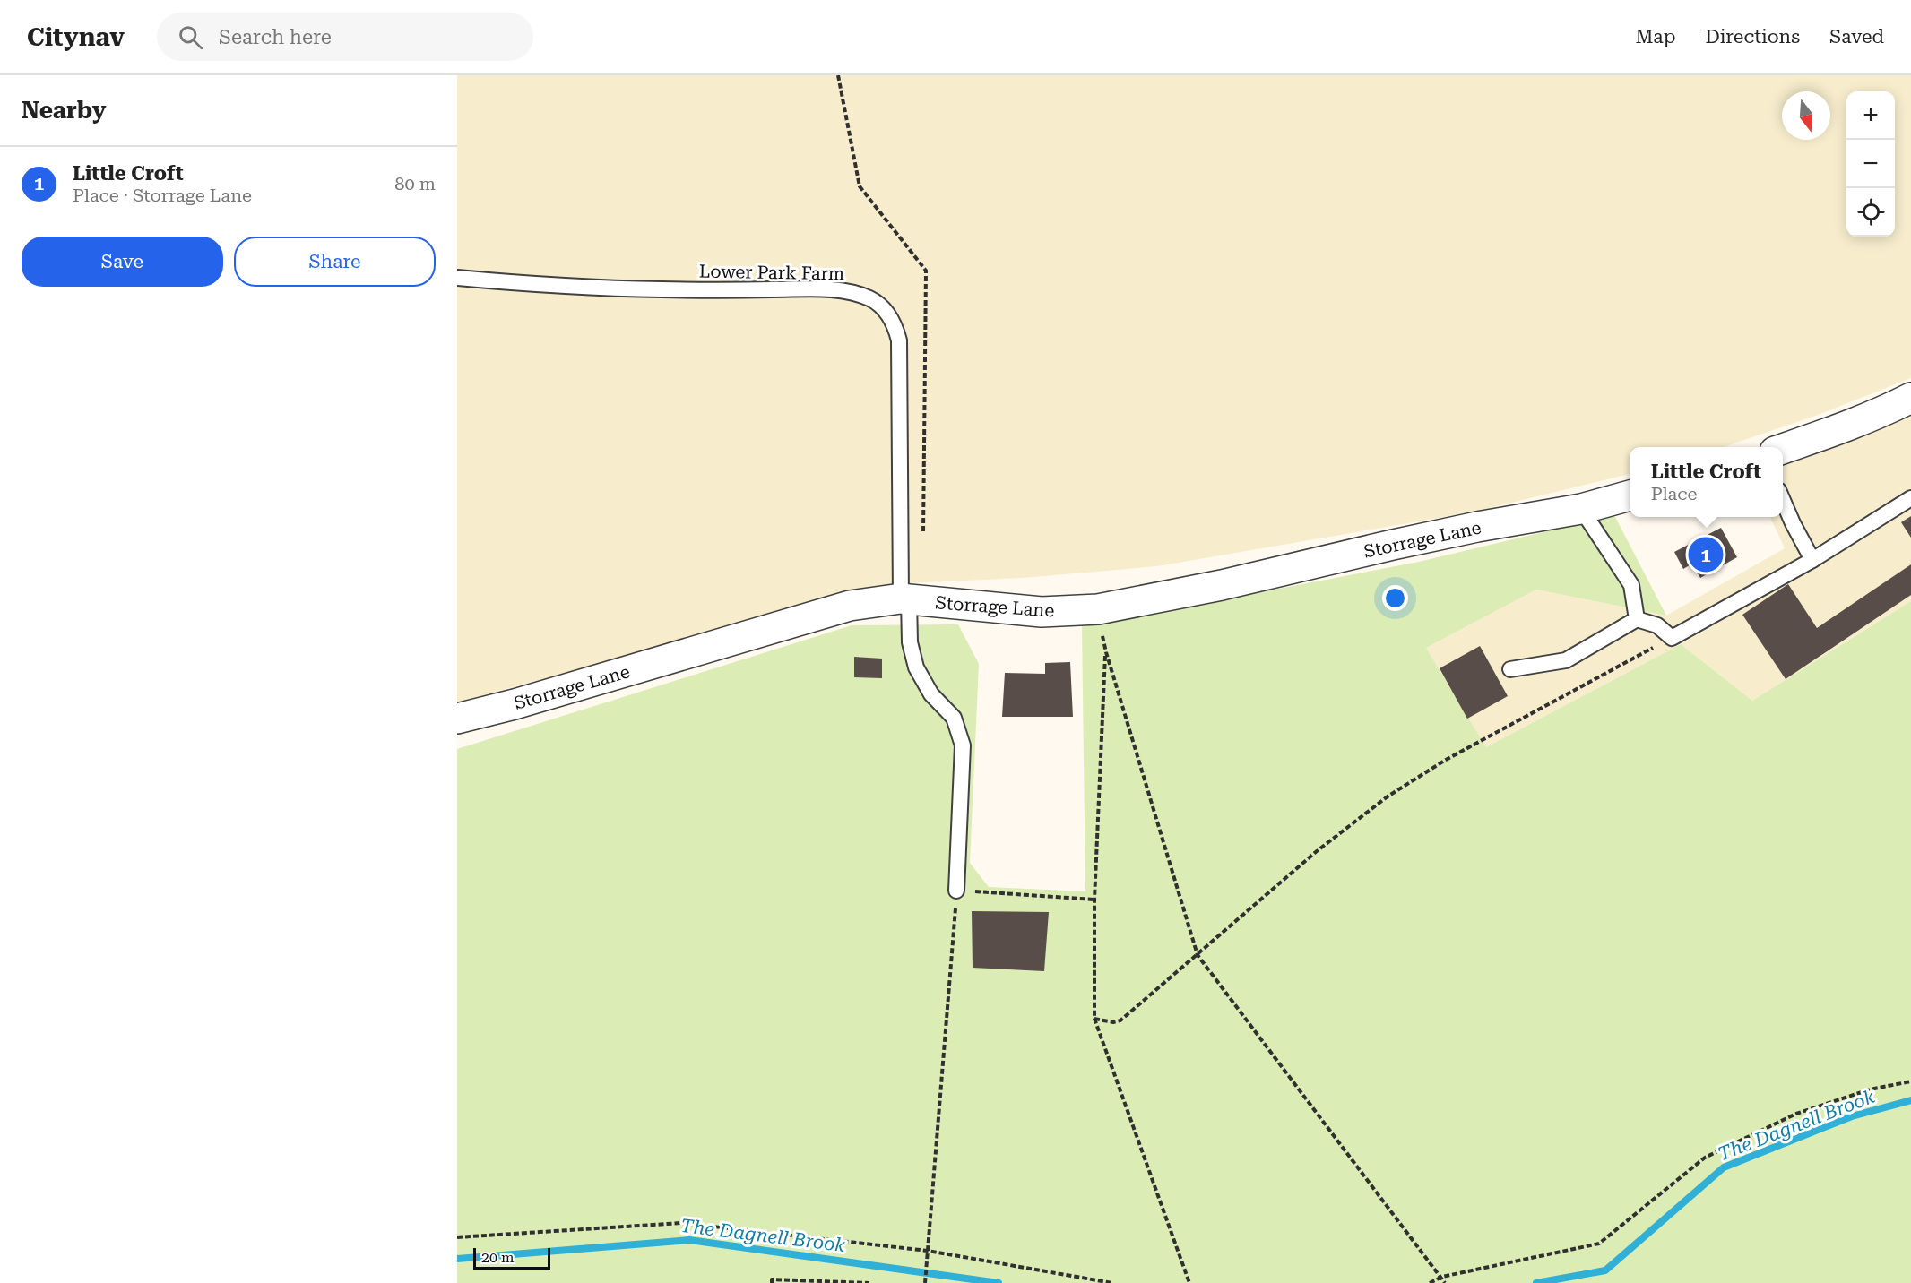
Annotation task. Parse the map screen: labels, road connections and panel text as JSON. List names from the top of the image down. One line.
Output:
{"streets":{"street":["Storrage Lane"],"lane":["Lower Park Farm"]},"crossings":[["Lower Park Farm","Storrage Lane"]],"water":["The Dagnell Brook"],"scale_bar":"20 m","north":"bottom","page":{"header":"Citynav","search":"Search here","nav":["Map","Directions","Saved"],"heading":"Nearby","map_buttons":["+","−"],"list":[{"mark":"1","name":"Little Croft","note":"Place · Storrage Lane","value":"80 m"}],"buttons":["Save","Share"],"popup":["Little Croft","Place"],"pins":"1","scale":"20 m"}}
